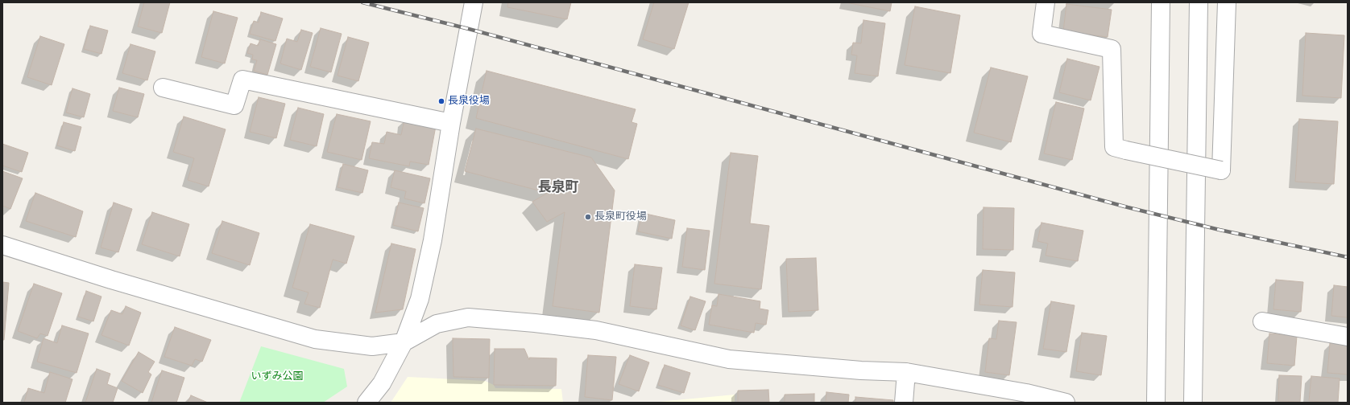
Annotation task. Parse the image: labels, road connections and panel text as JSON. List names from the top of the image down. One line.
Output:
{"districts":["長泉町"],"parks":["いずみ公園"],"places":["長泉役場","長泉町役場"]}
